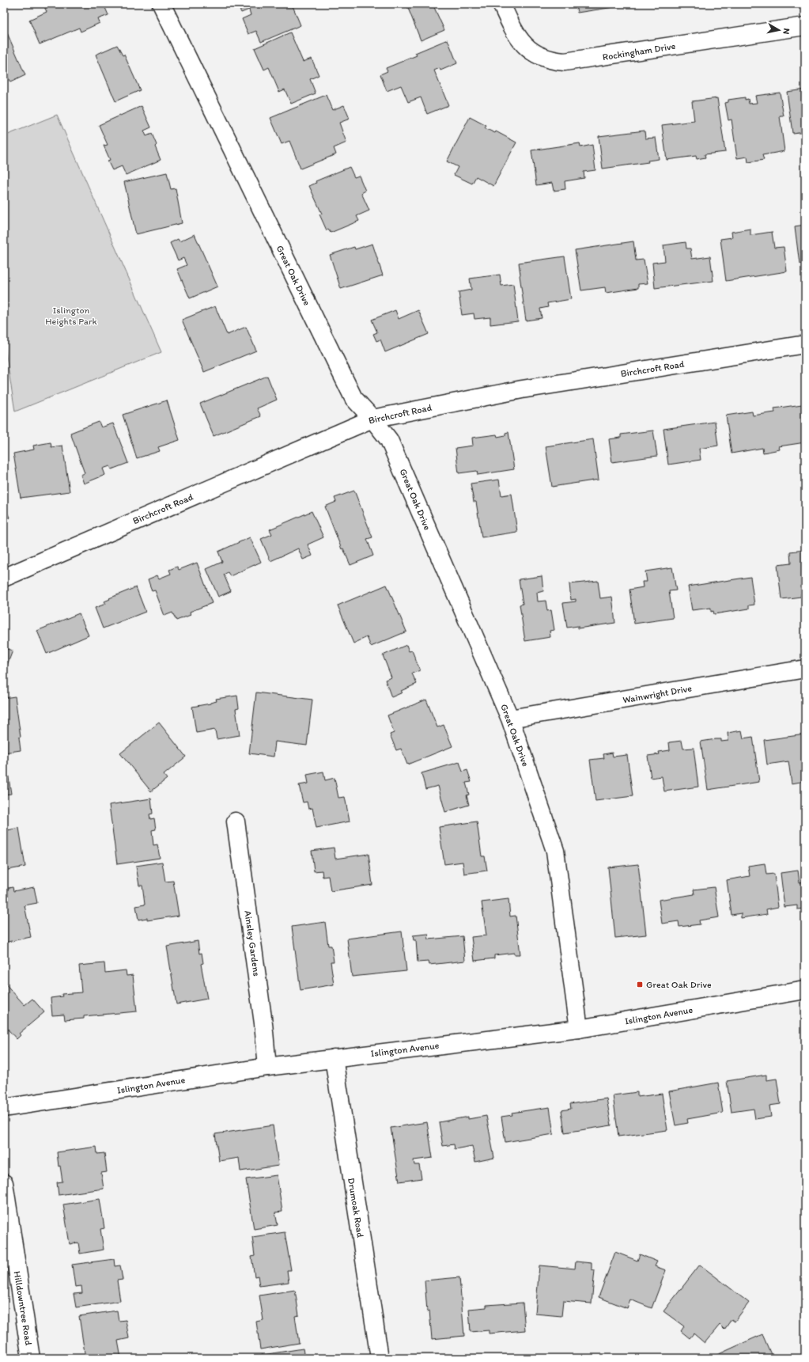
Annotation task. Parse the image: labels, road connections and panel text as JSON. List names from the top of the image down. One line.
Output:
{"streets":{"street":["Rockingham Drive","Great Oak Drive","Birchcroft Road","Wainwright Drive","Ainsley Gardens","Islington Avenue","Drumoak Road","Hilldowntree Road"]},"crossings":[["Great Oak Drive","Birchcroft Road"],["Great Oak Drive","Wainwright Drive"],["Great Oak Drive","Islington Avenue"],["Ainsley Gardens","Islington Avenue"],["Islington Avenue","Drumoak Road"]],"parks":["Islington Heights Park"],"places":{"transit":["Great Oak Drive"]},"north":"right"}
